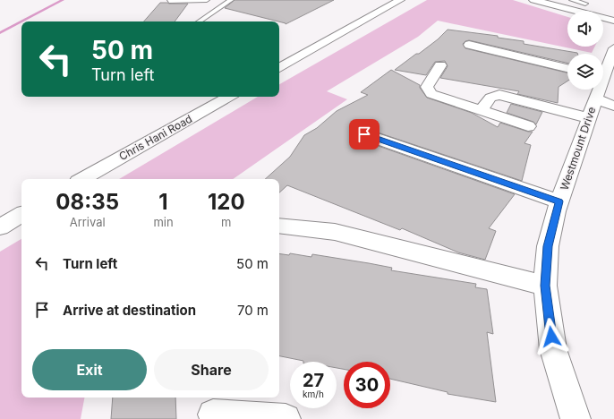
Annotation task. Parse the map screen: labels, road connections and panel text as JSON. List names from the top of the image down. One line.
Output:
{"streets":{"street":["Chris Hani Road","Westmount Drive"]},"page":{"turn":["50 m","Turn left"],"eta":["08:35","Arrival","1","min","120","m"],"list":[{"name":"Turn left","value":"50 m"},{"name":"Arrive at destination","value":"70 m"}],"buttons":["Exit","Share"],"speed":"27 km/h","limit":"30"}}
